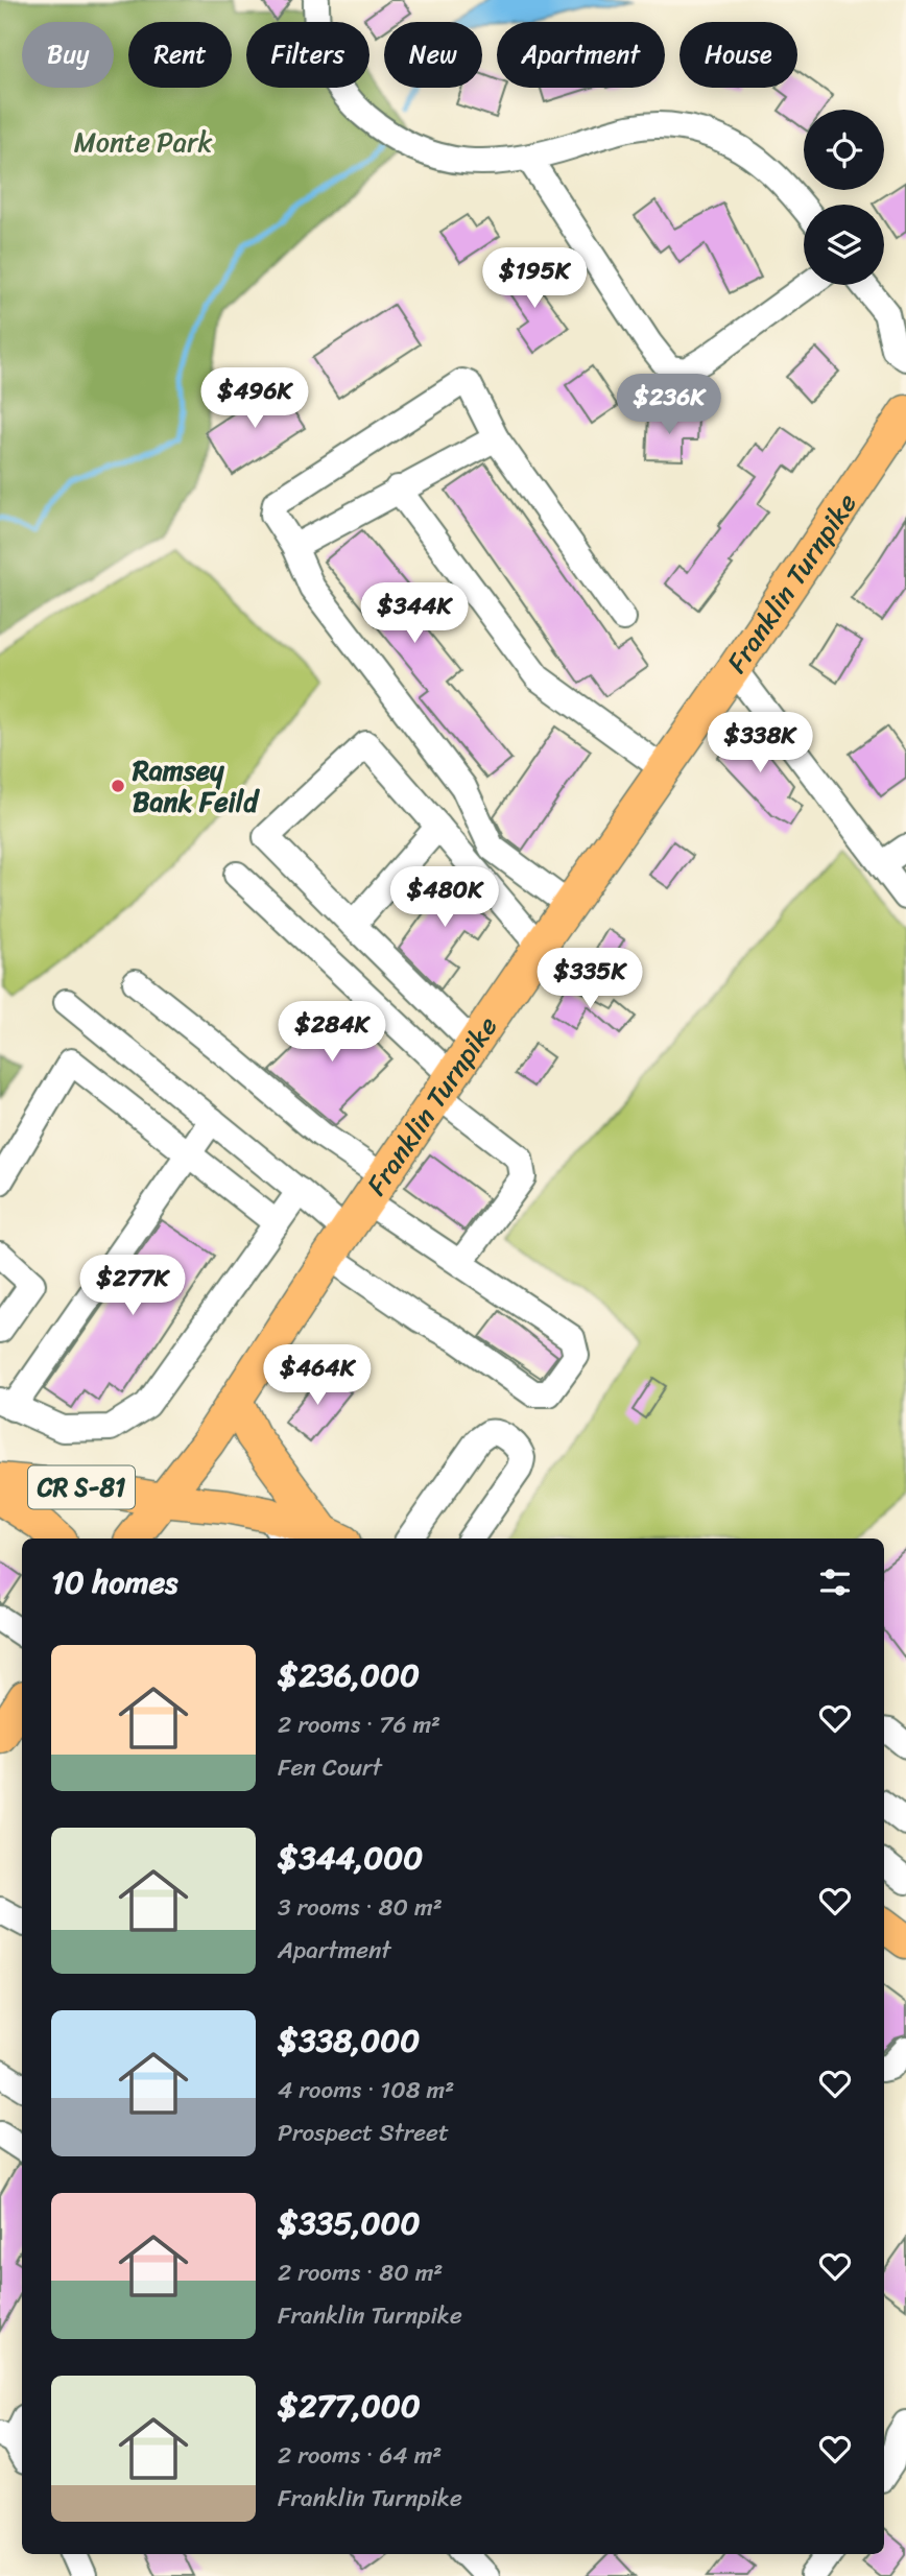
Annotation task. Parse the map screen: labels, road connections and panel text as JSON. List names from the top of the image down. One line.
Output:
{"streets":{"main road":["Franklin Turnpike","CR S-81"]},"crossings":[["Franklin Turnpike","CR S-81"]],"parks":["Monte Park"],"places":["Ramsey Bank Feild"],"page":{"chip":["Buy","Rent","Filters","New","Apartment","House"],"price":["$195K","$496K","$236K","$344K","$338K","$480K","$335K","$284K","$277K","$464K"],"heading":"10 homes","list":[{"name":"$236,000","note":"2 rooms · 76 m² · Fen Court"},{"name":"$344,000","note":"3 rooms · 80 m² · Apartment"},{"name":"$338,000","note":"4 rooms · 108 m² · Prospect Street"},{"name":"$335,000","note":"2 rooms · 80 m² · Franklin Turnpike"},{"name":"$277,000","note":"2 rooms · 64 m² · Franklin Turnpike"}]}}
